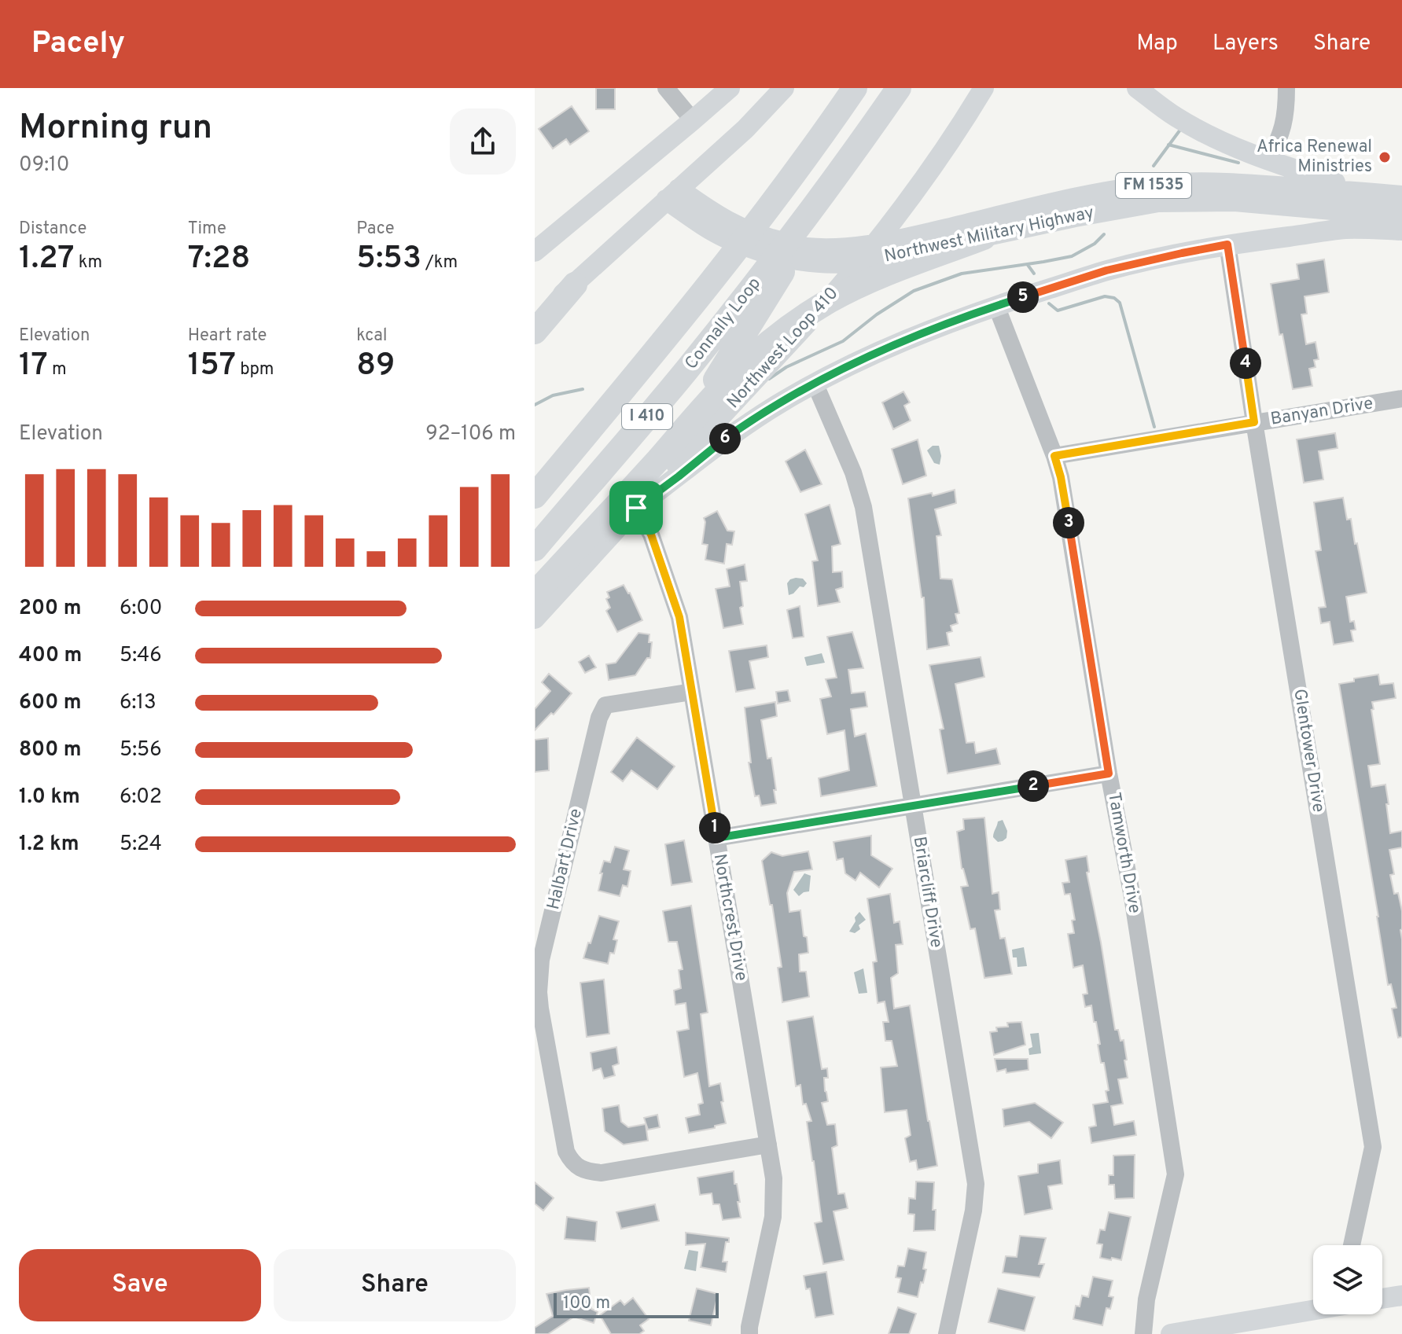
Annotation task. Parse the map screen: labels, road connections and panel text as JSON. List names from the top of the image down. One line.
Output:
{"streets":{"highway":["Connally Loop","I 410"],"main road":["FM 1535","Northwest Military Highway","Northwest Loop 410"],"street":["Banyan Drive","Glentower Drive","Tamworth Drive","Halbart Drive","Briarcliff Drive","Northcrest Drive"]},"crossings":[["Northwest Loop 410","Northcrest Drive"],["Banyan Drive","Glentower Drive"],["Banyan Drive","Tamworth Drive"],["Halbart Drive","Northcrest Drive"]],"places":["Africa Renewal Ministries"],"scale_bar":"100 m","page":{"header":"Pacely","nav":["Map","Layers","Share"],"heading":["Morning run","09:10"],"stats":[["Distance","1.27 km"],["Time","7:28"],["Pace","5:53 /km"],["Elevation","17 m"],["Heart rate","157 bpm"],["kcal","89"]],"pins":["5","4","6","3","2","1"],"chart":["Elevation","92–106 m"],"list":[{"name":"200 m","note":"6:00"},{"name":"400 m","note":"5:46"},{"name":"600 m","note":"6:13"},{"name":"800 m","note":"5:56"},{"name":"1.0 km","note":"6:02"},{"name":"1.2 km","note":"5:24"}],"buttons":["Save","Share"],"scale":"100 m"}}
